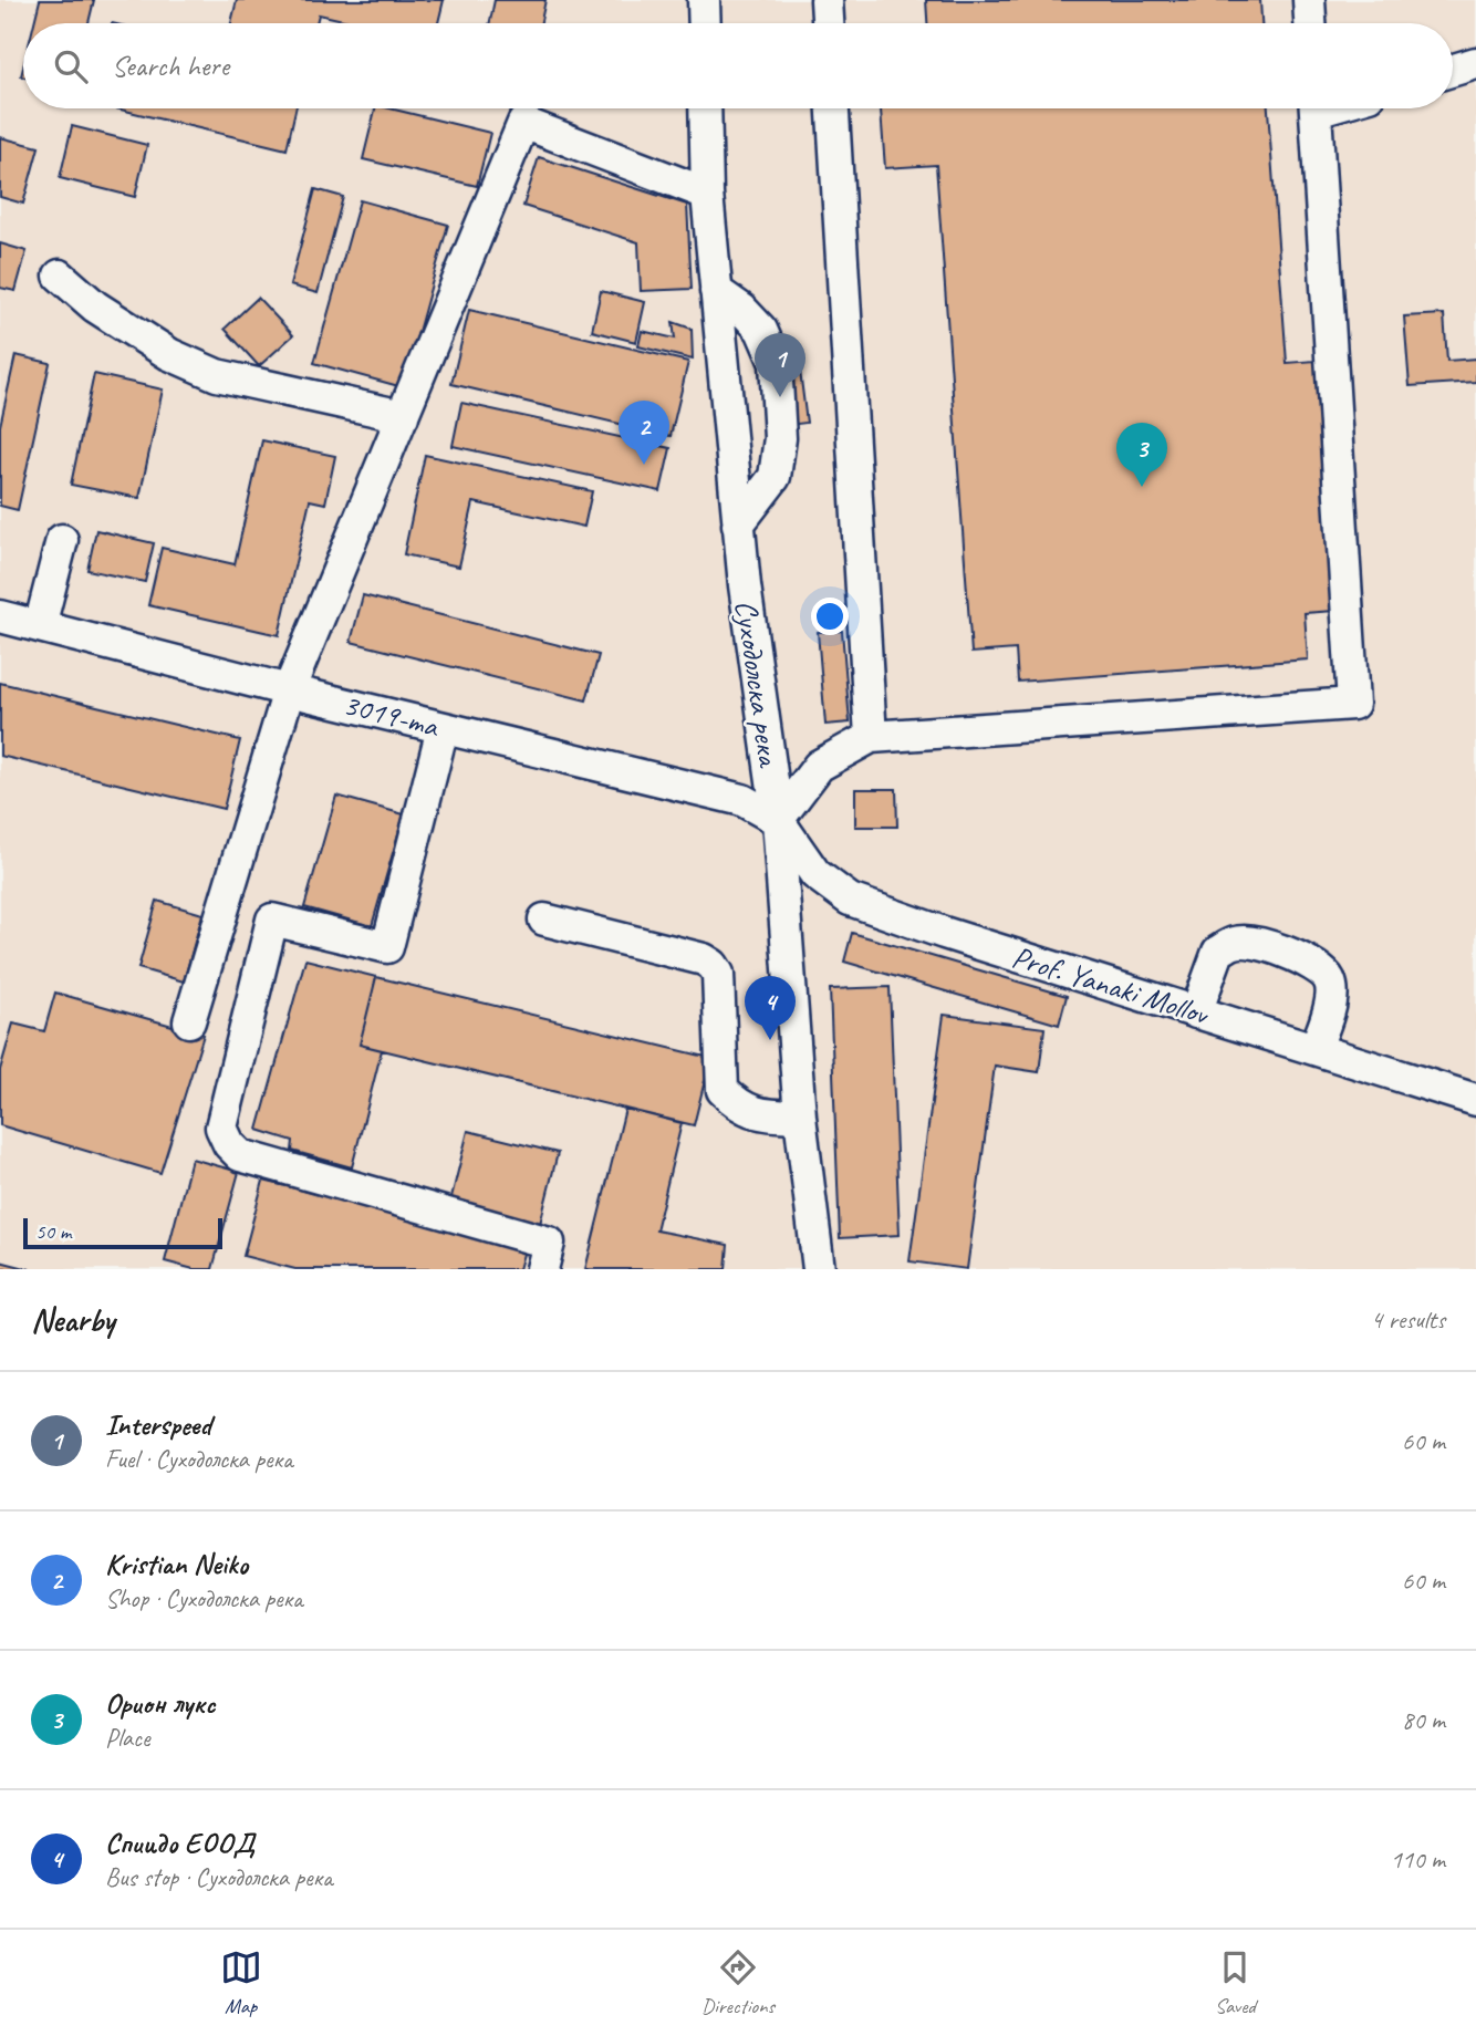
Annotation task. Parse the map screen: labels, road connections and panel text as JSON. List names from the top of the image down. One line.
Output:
{"streets":{"street":["Суходолска река","3019-та","Prof. Yanaki Mollov"]},"crossings":[["Суходолска река","3019-та"],["Суходолска река","Prof. Yanaki Mollov"],["3019-та","Prof. Yanaki Mollov"]],"scale_bar":"50 m","page":{"search":"Search here","pins":["1","2","3","4"],"scale":"50 m","heading":["Nearby","4 results"],"list":[{"mark":"1","name":"Interspeed","note":"Fuel · Суходолска река","value":"60 m"},{"mark":"2","name":"Kristian Neiko","note":"Shop · Суходолска река","value":"60 m"},{"mark":"3","name":"Орион лукс","note":"Place","value":"80 m"},{"mark":"4","name":"Спиидо ЕООД","note":"Bus stop · Суходолска река","value":"110 m"}],"nav":["Map","Directions","Saved"]}}
